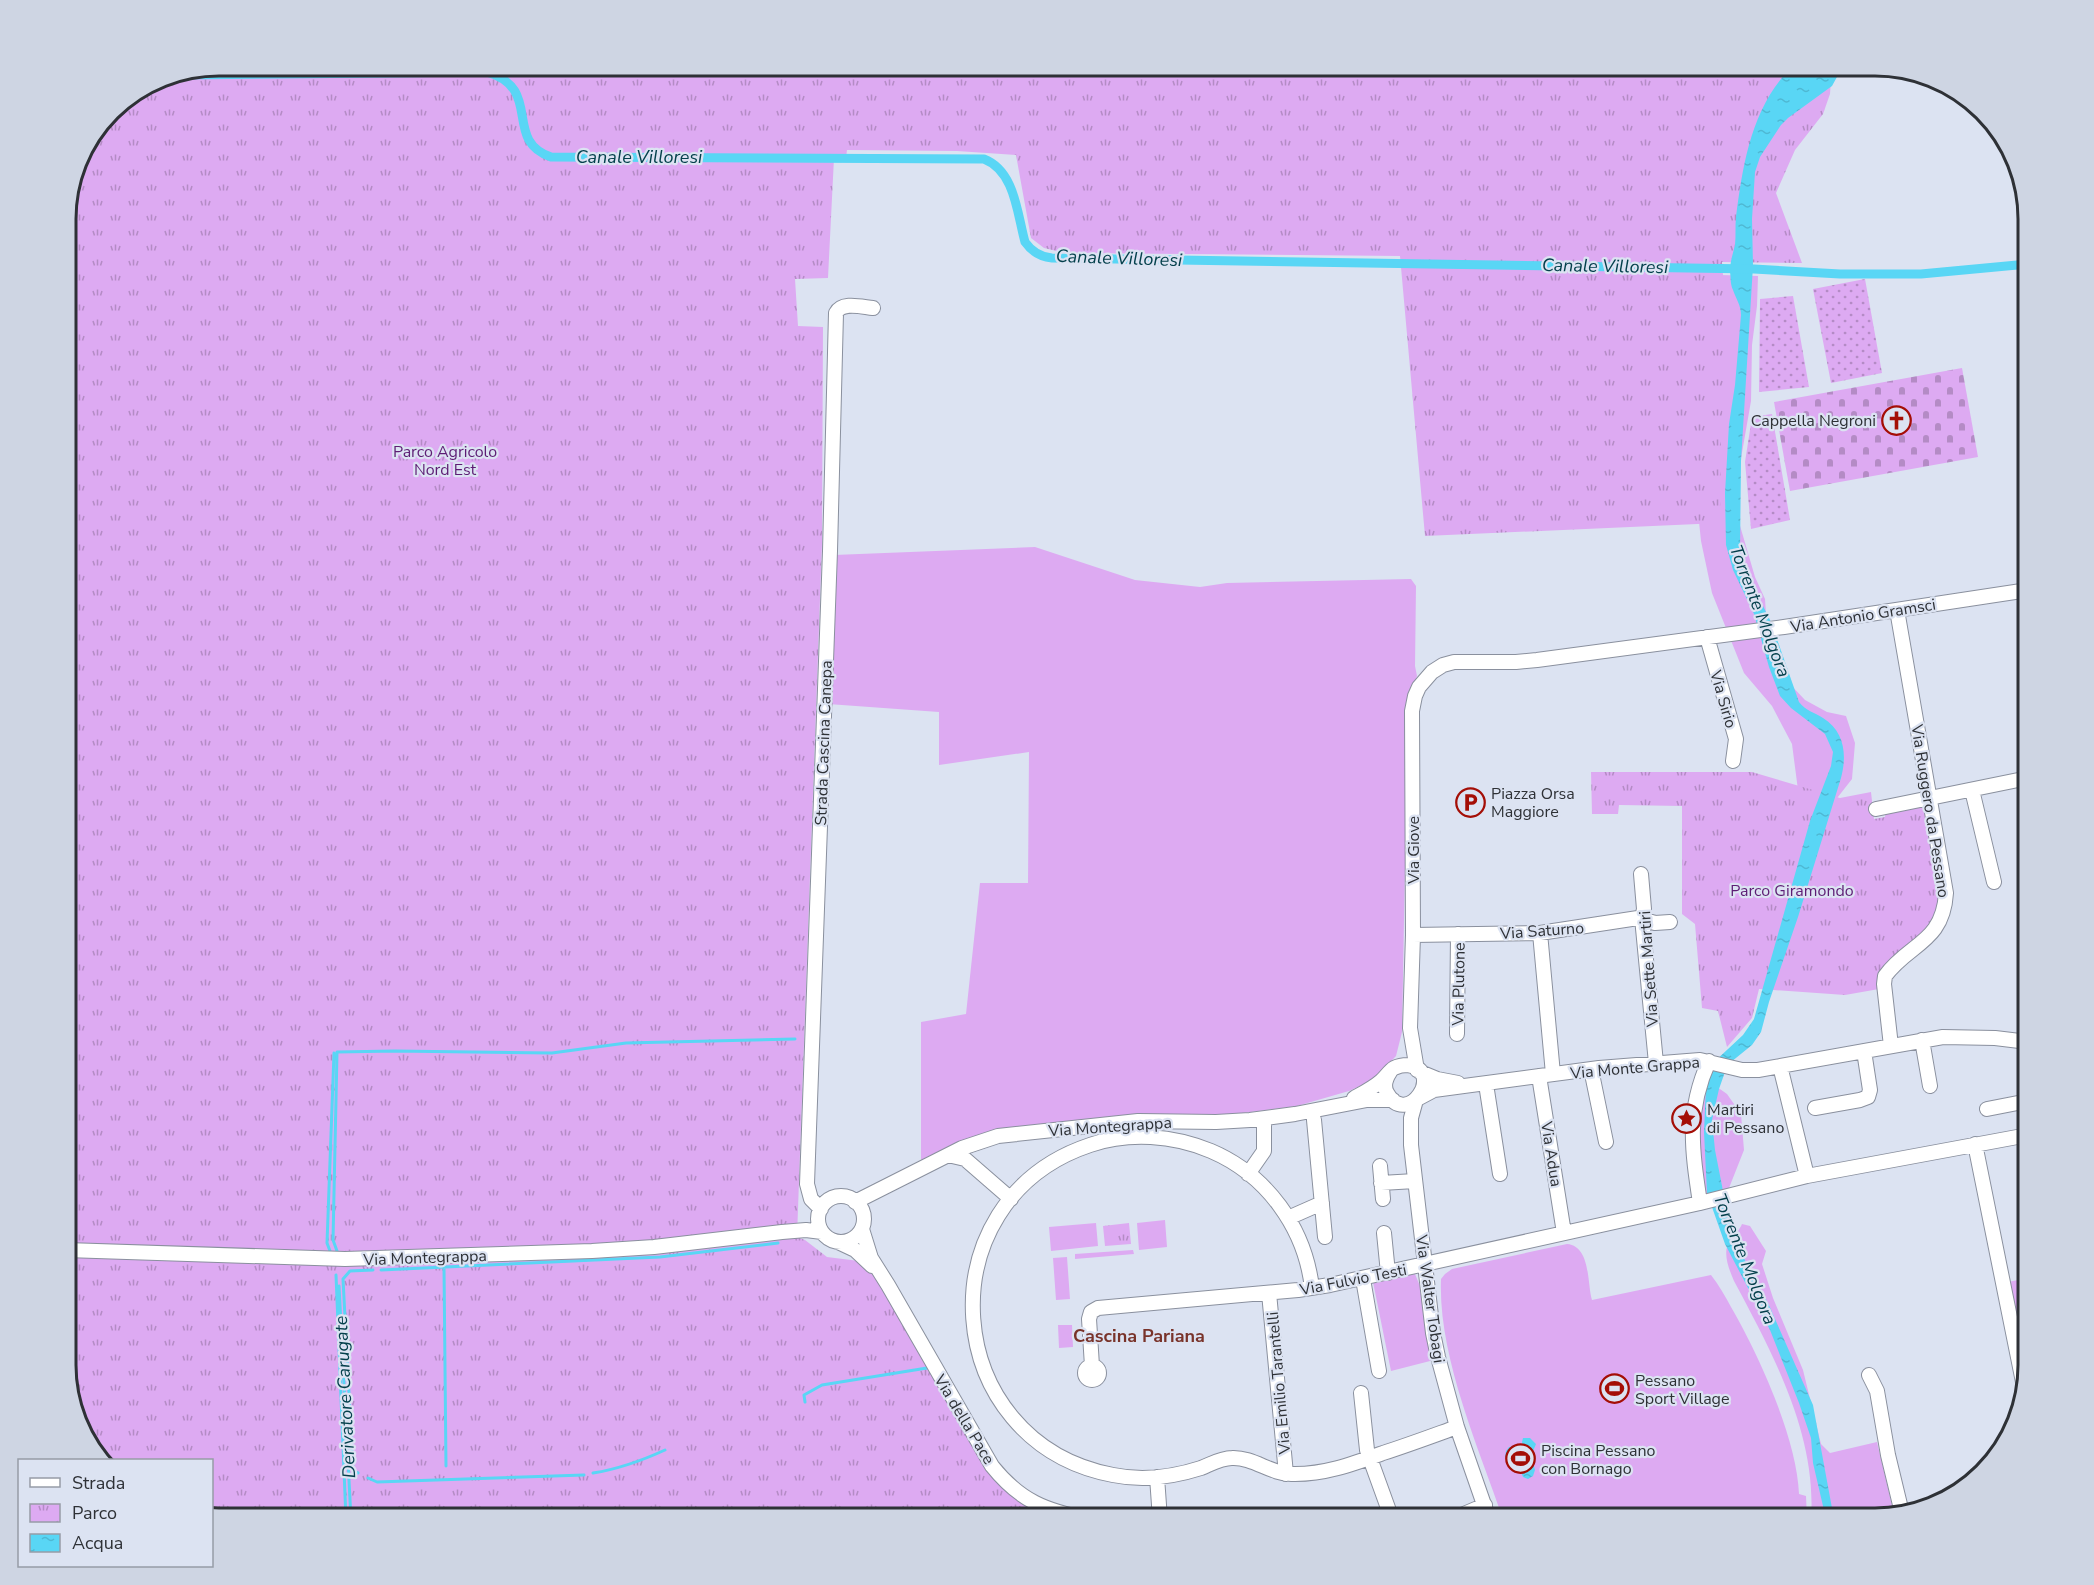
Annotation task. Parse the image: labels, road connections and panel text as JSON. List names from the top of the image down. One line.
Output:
{"streets":{"street":["Via Antonio Gramsci","Via Sirio","Strada Cascina Canepa","Via Ruggero da Pessano","Via Giove","Via Saturno","Via Sette Martiri","Via Plutone","Via Monte Grappa","Via Montegrappa","Via Adua","Via Fulvio Testi","Via Walter Tobagi","Via Emilio Tarantelli","Via della Pace"]},"crossings":[["Via Antonio Gramsci","Via Sirio"],["Via Antonio Gramsci","Via Ruggero da Pessano"],["Via Antonio Gramsci","Via Giove"],["Strada Cascina Canepa","Via Montegrappa"],["Strada Cascina Canepa","Via della Pace"],["Via Ruggero da Pessano","Via Monte Grappa"],["Via Giove","Via Saturno"],["Via Giove","Via Monte Grappa"],["Via Giove","Via Montegrappa"],["Via Giove","Via Walter Tobagi"],["Via Saturno","Via Sette Martiri"],["Via Saturno","Via Plutone"],["Via Saturno","Via Adua"],["Via Sette Martiri","Via Monte Grappa"],["Via Monte Grappa","Via Montegrappa"],["Via Monte Grappa","Via Adua"],["Via Monte Grappa","Via Walter Tobagi"],["Via Montegrappa","Via Walter Tobagi"],["Via Montegrappa","Via della Pace"],["Via Adua","Via Fulvio Testi"],["Via Fulvio Testi","Via Walter Tobagi"],["Via Fulvio Testi","Via Emilio Tarantelli"]],"districts":["Cascina Pariana"],"water":["Canale Villoresi","Torrente Molgora","Derivatore Carugate"],"parks":["Parco Agricolo Nord Est","Parco Giramondo"],"places":{"church":["Cappella Negroni"],"parking":["Piazza Orsa Maggiore"],"place":["Martiri di Pessano"],"sports":["Pessano Sport Village","Piscina Pessano con Bornago"]},"legend":["Strada","Parco","Acqua"]}
